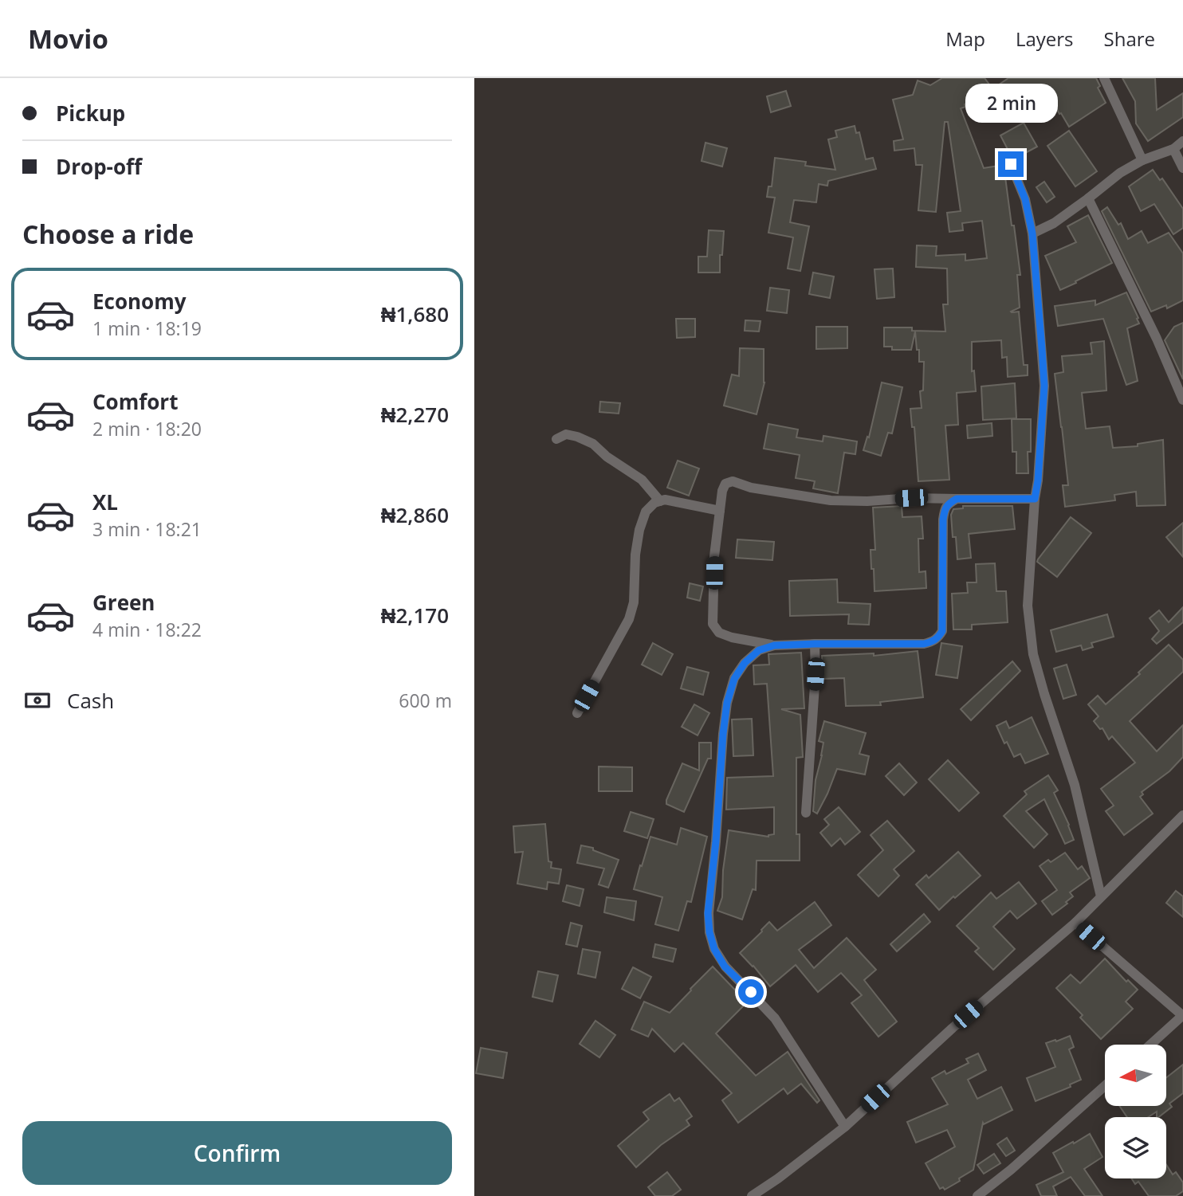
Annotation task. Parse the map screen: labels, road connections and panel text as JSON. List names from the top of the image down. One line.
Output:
{"north":"left","page":{"header":"Movio","nav":["Map","Layers","Share"],"banner":["Pickup","Drop-off"],"bubble":"2 min","heading":"Choose a ride","list":[{"name":"Economy","note":"1 min · 18:19","value":"₦1,680"},{"name":"Comfort","note":"2 min · 18:20","value":"₦2,270"},{"name":"XL","note":"3 min · 18:21","value":"₦2,860"},{"name":"Green","note":"4 min · 18:22","value":"₦2,170"}],"pay":["Cash","600 m"],"buttons":"Confirm"}}
